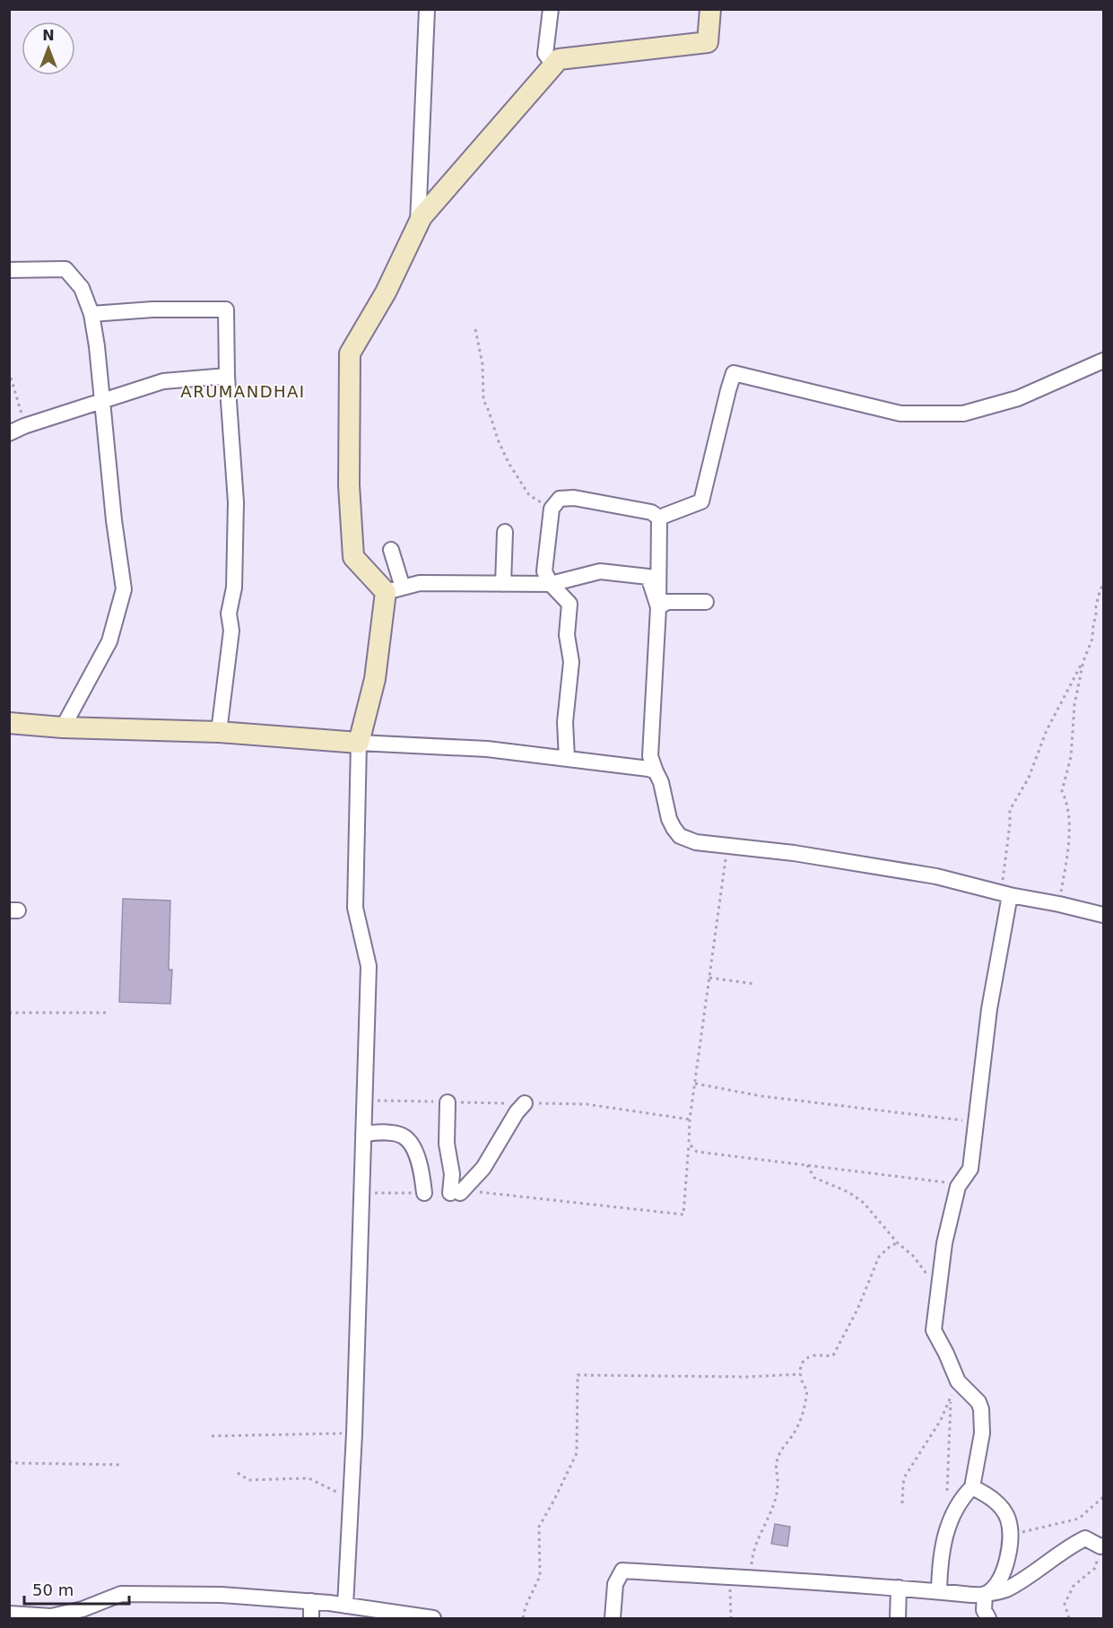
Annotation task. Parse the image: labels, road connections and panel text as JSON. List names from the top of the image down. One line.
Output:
{"districts":["ARUMANDHAI"],"scale_bar":"50 m","north":"top"}
